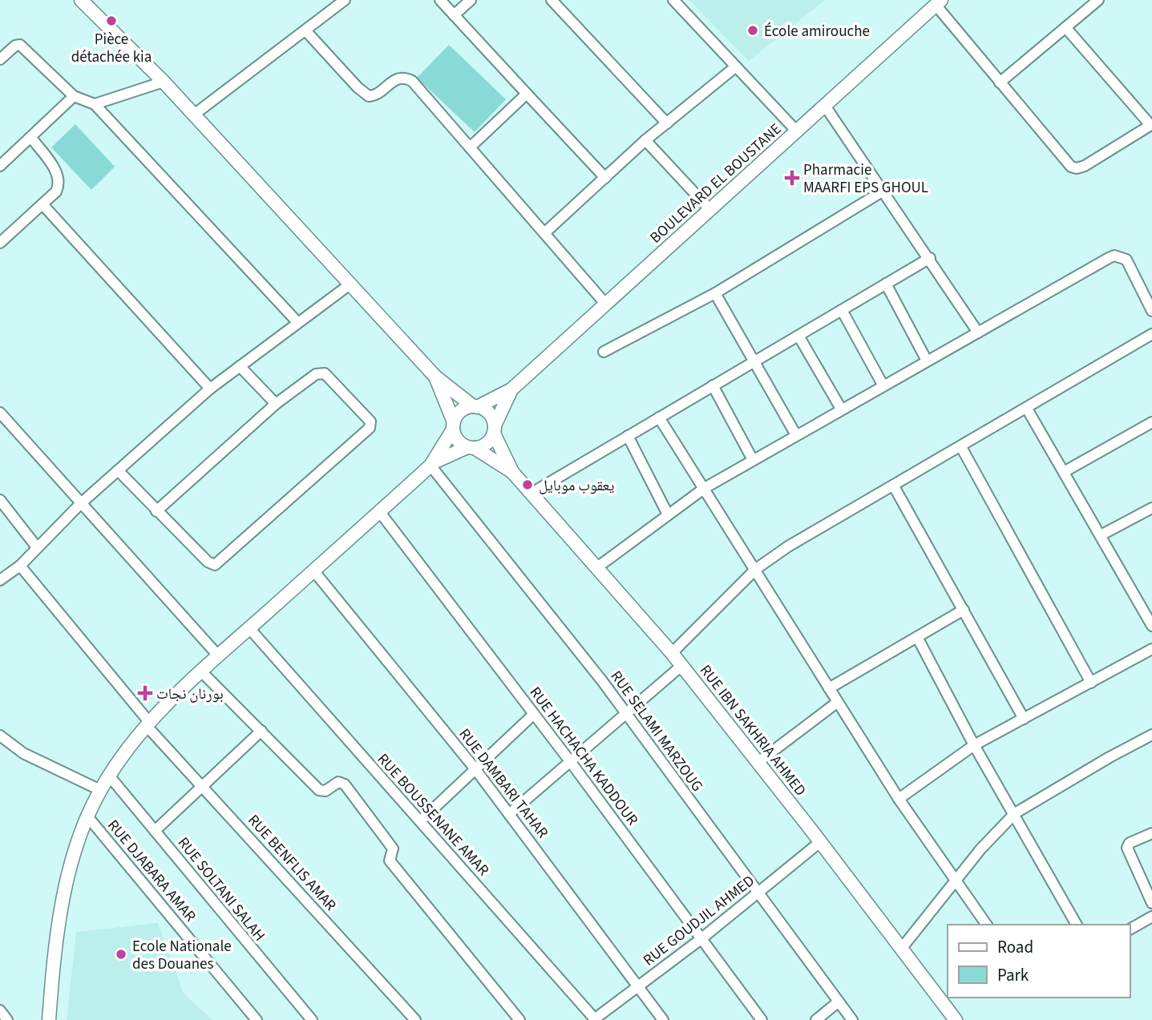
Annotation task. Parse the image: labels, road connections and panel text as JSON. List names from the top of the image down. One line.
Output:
{"streets":{"main road":["BOULEVARD EL BOUSTANE","RUE IBN SAKHRIA AHMED"],"street":["RUE SELAMI MARZOUG","RUE HACHACHA KADDOUR","RUE DAMBARI TAHAR","RUE BOUSSENANE AMAR","RUE BENFLIS AMAR","RUE DJABARA AMAR","RUE SOLTANI SALAH","RUE GOUDJIL AHMED"]},"crossings":[["RUE IBN SAKHRIA AHMED","RUE GOUDJIL AHMED"],["RUE SELAMI MARZOUG","RUE GOUDJIL AHMED"],["RUE HACHACHA KADDOUR","RUE GOUDJIL AHMED"],["RUE DAMBARI TAHAR","RUE GOUDJIL AHMED"],["RUE BOUSSENANE AMAR","RUE GOUDJIL AHMED"]],"places":{"other":["Pièce détachée kia","École amirouche","يعقوب موبايل","Ecole Nationale des Douanes"],"health":["Pharmacie MAARFI EPS GHOUL","بورنان نجات"]},"legend":["Road","Park"]}
